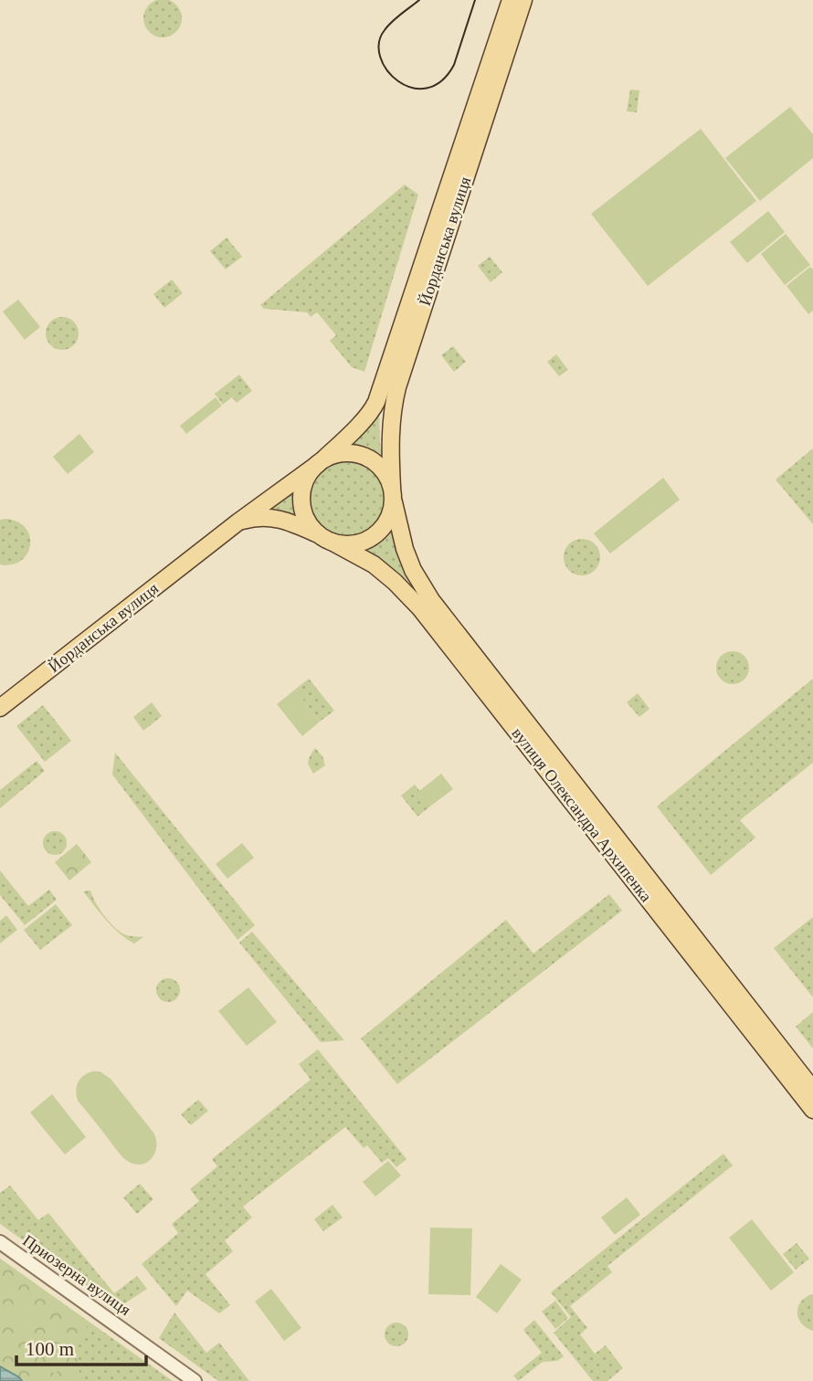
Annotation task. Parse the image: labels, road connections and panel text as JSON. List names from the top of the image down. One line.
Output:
{"streets":{"main road":["Йорданська вулиця","вулиця Олександра Архипенка"],"street":["Приозерна вулиця"]},"crossings":[["Йорданська вулиця","вулиця Олександра Архипенка"]],"scale_bar":"100 m"}
